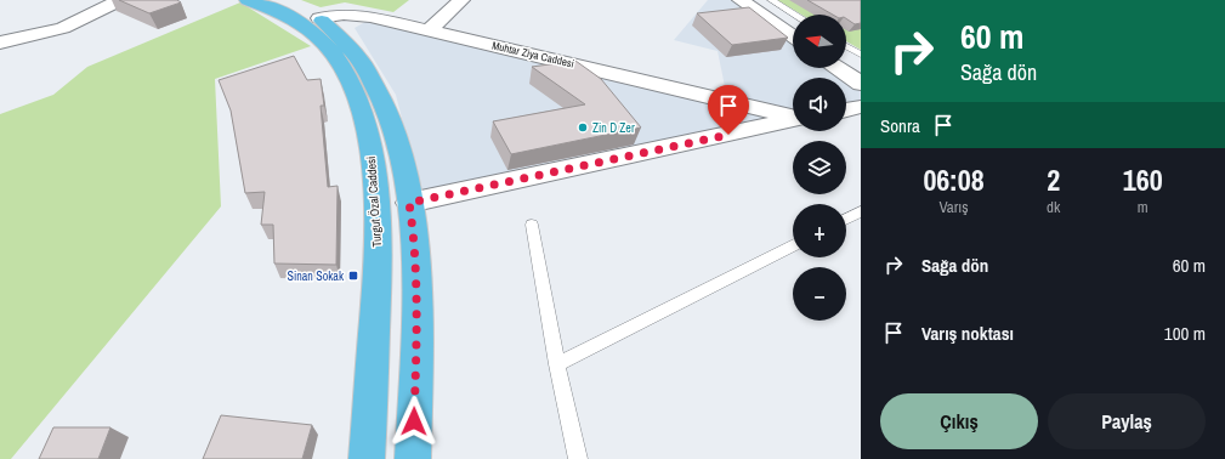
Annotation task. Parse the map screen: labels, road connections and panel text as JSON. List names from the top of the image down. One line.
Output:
{"streets":{"main road":["Turgut Özal Caddesi"],"street":["Muhtar Ziya Caddesi"]},"crossings":[["Muhtar Ziya Caddesi","Turgut Özal Caddesi"]],"places":{"other":["Zin D Zer"],"transit":["Sinan Sokak"]},"north":"left","page":{"turn":["60 m","Sağa dön"],"map_buttons":["+","−"],"then":"Sonra","eta":["06:08","Varış","2","dk","160","m"],"list":[{"name":"Sağa dön","value":"60 m"},{"name":"Varış noktası","value":"100 m"}],"buttons":["Çıkış","Paylaş"]}}
